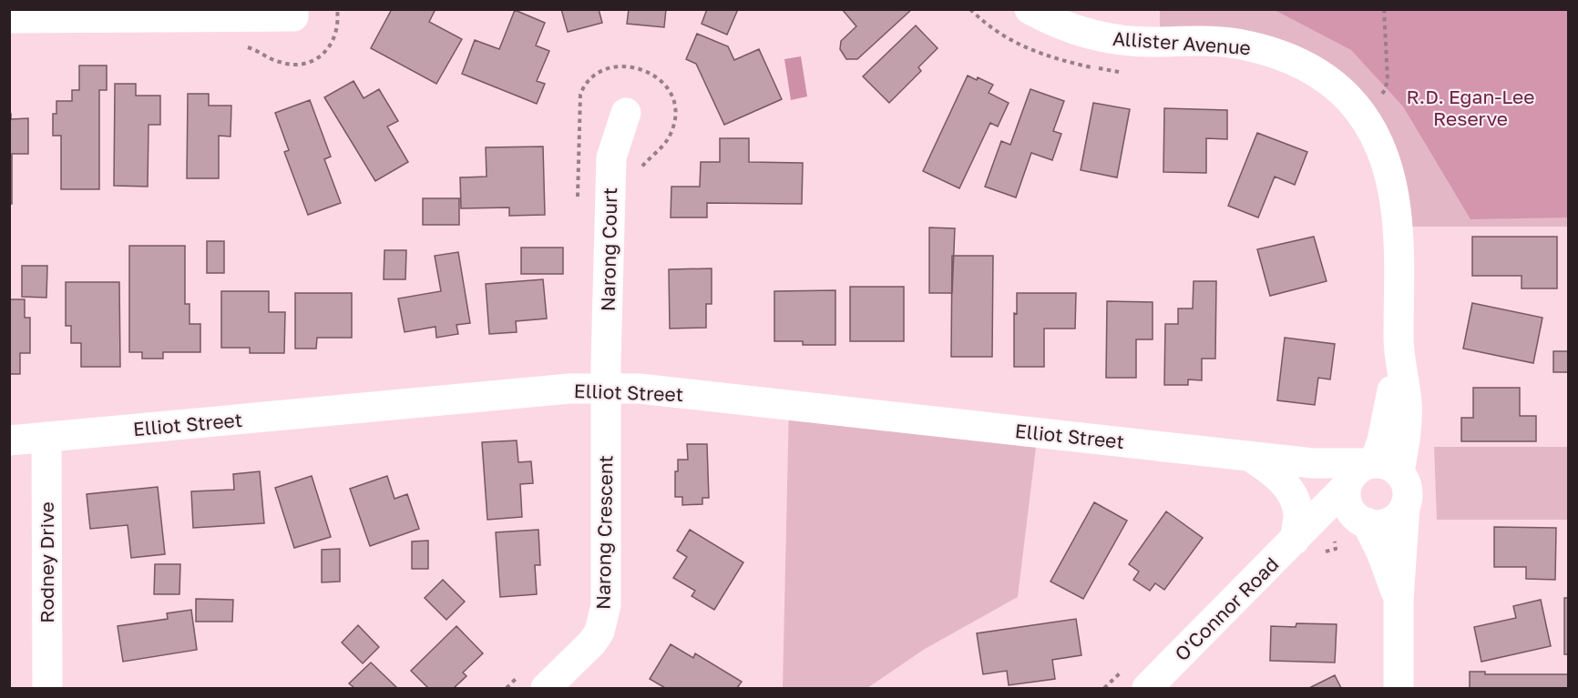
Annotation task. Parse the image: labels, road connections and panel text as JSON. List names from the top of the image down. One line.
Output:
{"streets":{"street":["Allister Avenue","Narong Court","Elliot Street","Narong Crescent","Rodney Drive","O'Connor Road"]},"crossings":[["Allister Avenue","Elliot Street"],["Allister Avenue","O'Connor Road"],["Narong Court","Elliot Street"],["Narong Court","Narong Crescent"],["Elliot Street","Narong Crescent"],["Elliot Street","Rodney Drive"],["Elliot Street","O'Connor Road"]],"parks":["R.D. Egan-Lee Reserve"]}
